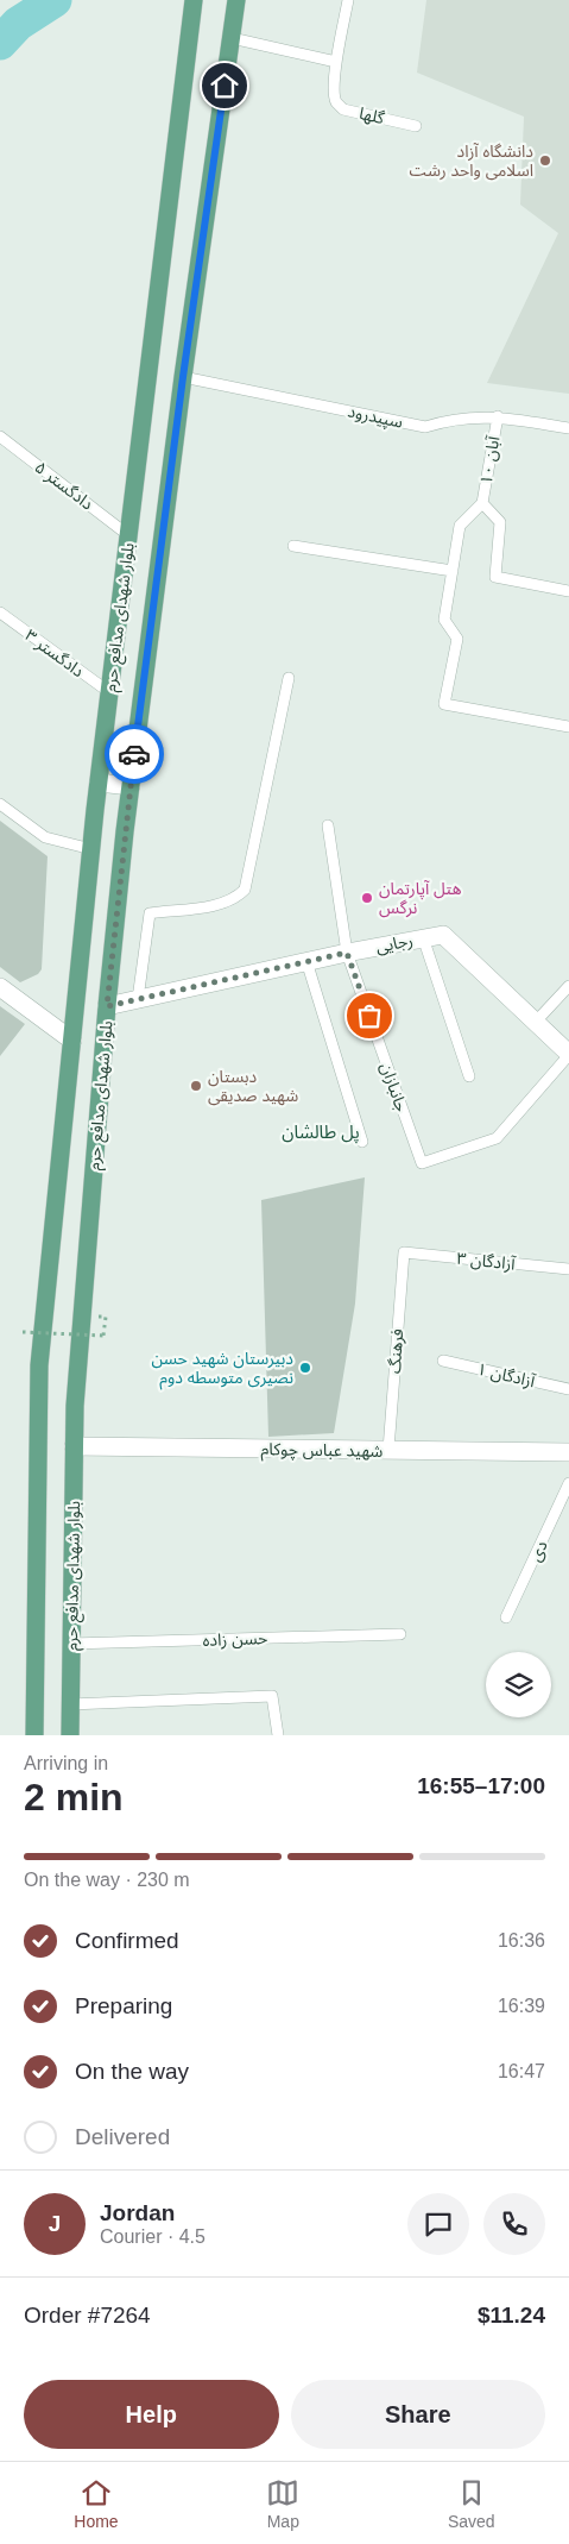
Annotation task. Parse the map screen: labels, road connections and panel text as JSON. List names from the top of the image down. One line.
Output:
{"streets":{"main road":["بلوار شهدای مدافع حرم"],"street":["رجایی","شهید عباس چوکام"],"lane":["گلها","سپیدرود","آبان ۱۰","دادگستر ۵","دادگستر ۳","جانبازان","آزادگان ۳","فرهنگ","آزادگان ۱","دی","حسن زاده"]},"crossings":[["سپیدرود","آبان ۱۰"],["سپیدرود","بلوار شهدای مدافع حرم"],["دادگستر ۵","بلوار شهدای مدافع حرم"],["بلوار شهدای مدافع حرم","دادگستر ۳"],["بلوار شهدای مدافع حرم","رجایی"],["بلوار شهدای مدافع حرم","شهید عباس چوکام"],["بلوار شهدای مدافع حرم","حسن زاده"],["رجایی","جانبازان"],["آزادگان ۳","فرهنگ"],["فرهنگ","شهید عباس چوکام"]],"districts":["پل طالشان"],"places":["دانشگاه آزاد اسلامی واحد رشت","هتل آپارتمان نرگس","دبستان شهید صدیقی","دبیرستان شهید حسن نصیری متوسطه دوم"],"page":{"heading":["2 min","Arriving in","16:55–17:00"],"panel":["Jordan","Courier · 4.5","Order #7264","$11.24"],"bar":"On the way · 230 m","list":[["Confirmed","16:36"],["Preparing","16:39"],["On the way","16:47"],"Delivered"],"round":"J","buttons":["Help","Share"],"tabs":["Home","Map","Saved"]}}
